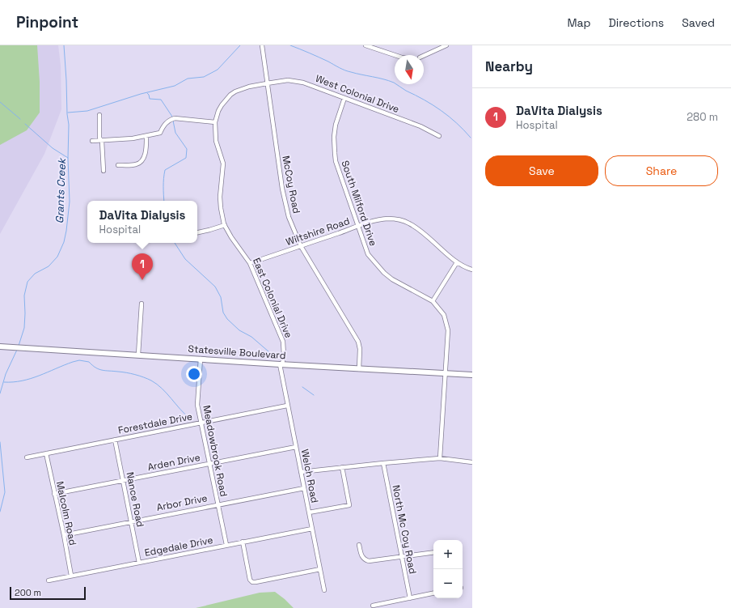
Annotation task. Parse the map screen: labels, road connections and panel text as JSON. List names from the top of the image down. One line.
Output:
{"streets":{"main road":["Statesville Boulevard"],"street":["West Colonial Drive","McCoy Road","South Milford Drive","Wiltshire Road","East Colonial Drive","Forestdale Drive","Meadowbrook Road","Arden Drive","Welch Road","Nance Road","Arbor Drive","Malcolm Road","North Mc Coy Road","Edgedale Drive"]},"crossings":[["West Colonial Drive","McCoy Road"],["West Colonial Drive","South Milford Drive"],["West Colonial Drive","East Colonial Drive"],["McCoy Road","Wiltshire Road"],["McCoy Road","East Colonial Drive"],["McCoy Road","Statesville Boulevard"],["South Milford Drive","Wiltshire Road"],["South Milford Drive","Statesville Boulevard"],["Wiltshire Road","East Colonial Drive"],["East Colonial Drive","Statesville Boulevard"],["East Colonial Drive","Welch Road"],["Statesville Boulevard","Meadowbrook Road"],["Statesville Boulevard","Welch Road"],["Forestdale Drive","Meadowbrook Road"],["Forestdale Drive","Welch Road"],["Forestdale Drive","Nance Road"],["Forestdale Drive","Malcolm Road"],["Meadowbrook Road","Arden Drive"],["Meadowbrook Road","Arbor Drive"],["Meadowbrook Road","Edgedale Drive"],["Arden Drive","Welch Road"],["Arden Drive","Nance Road"],["Arden Drive","Malcolm Road"],["Welch Road","Arbor Drive"],["Welch Road","Edgedale Drive"],["Nance Road","Arbor Drive"],["Nance Road","Edgedale Drive"],["Arbor Drive","Malcolm Road"],["Malcolm Road","Edgedale Drive"]],"water":["Grants Creek"],"scale_bar":"200 m","north":"bottom","page":{"header":"Pinpoint","nav":["Map","Directions","Saved"],"heading":"Nearby","list":[{"mark":"1","name":"DaVita Dialysis","note":"Hospital","value":"280 m"}],"buttons":["Save","Share"],"popup":["DaVita Dialysis","Hospital"],"pins":"1","map_buttons":["+","−"],"scale":"200 m"}}
